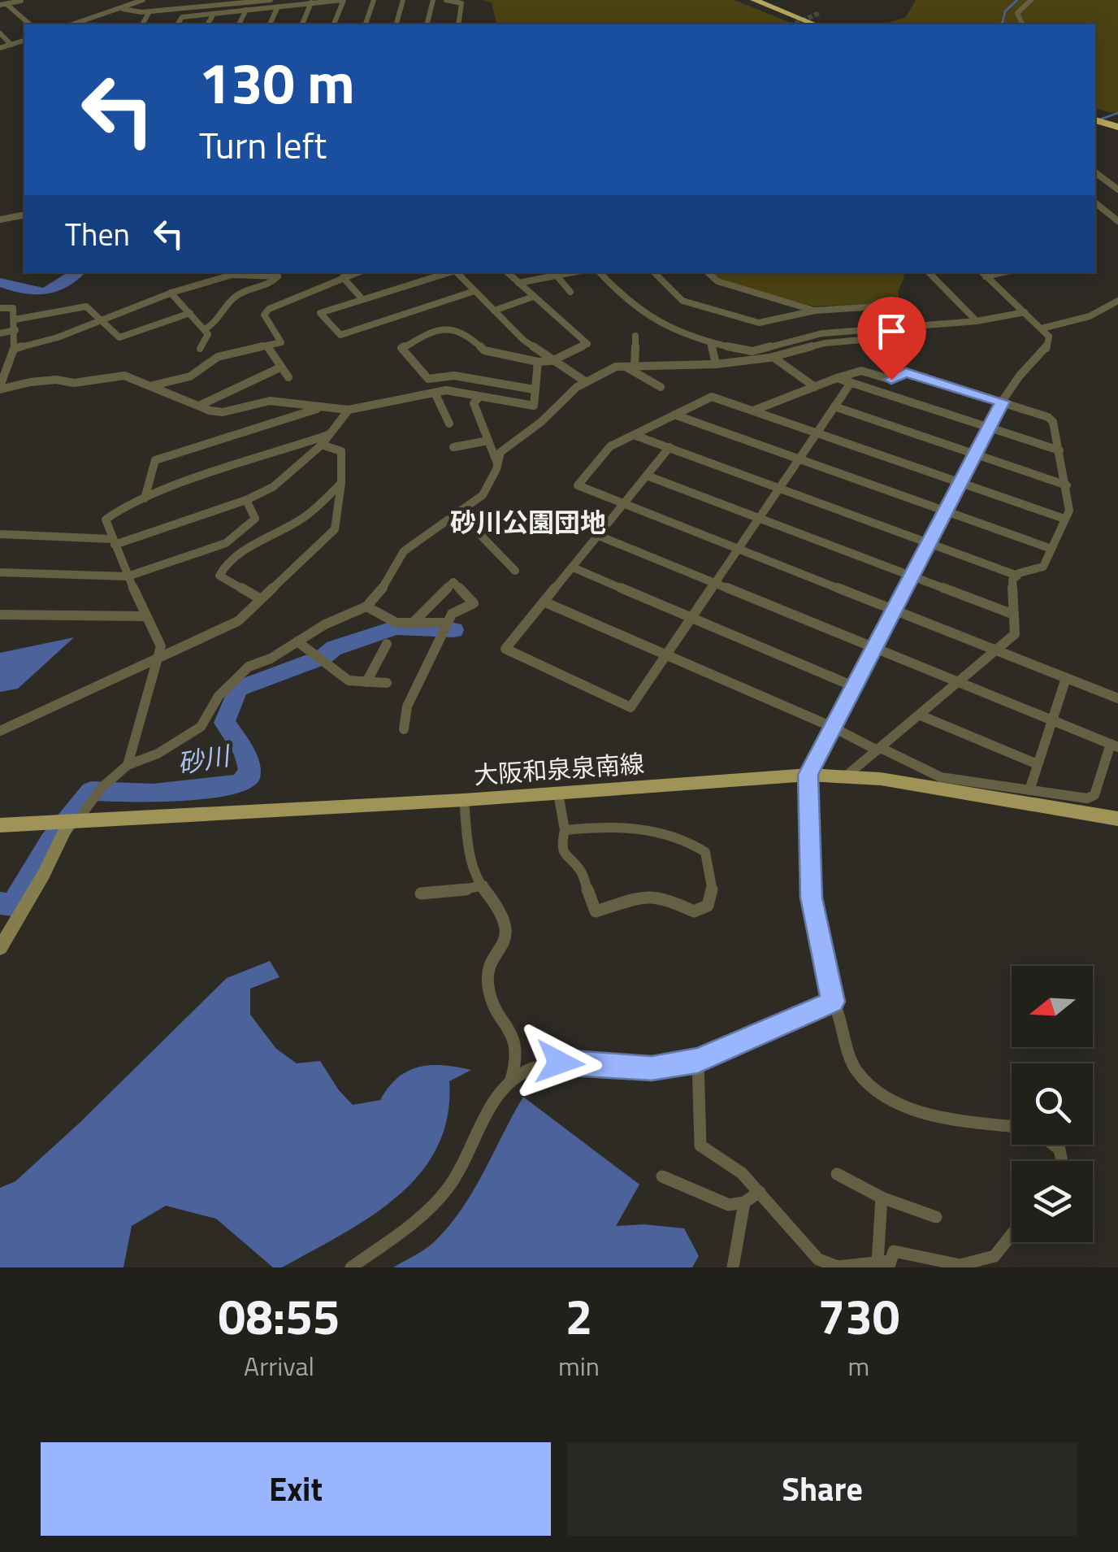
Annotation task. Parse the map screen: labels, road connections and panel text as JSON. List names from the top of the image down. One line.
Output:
{"streets":{"main road":["大阪和泉泉南線"]},"districts":["砂川公園団地"],"water":["砂川"],"north":"left","page":{"turn":["130 m","Turn left"],"then":"Then","eta":["08:55","Arrival","2","min","730","m"],"buttons":["Exit","Share"]}}
